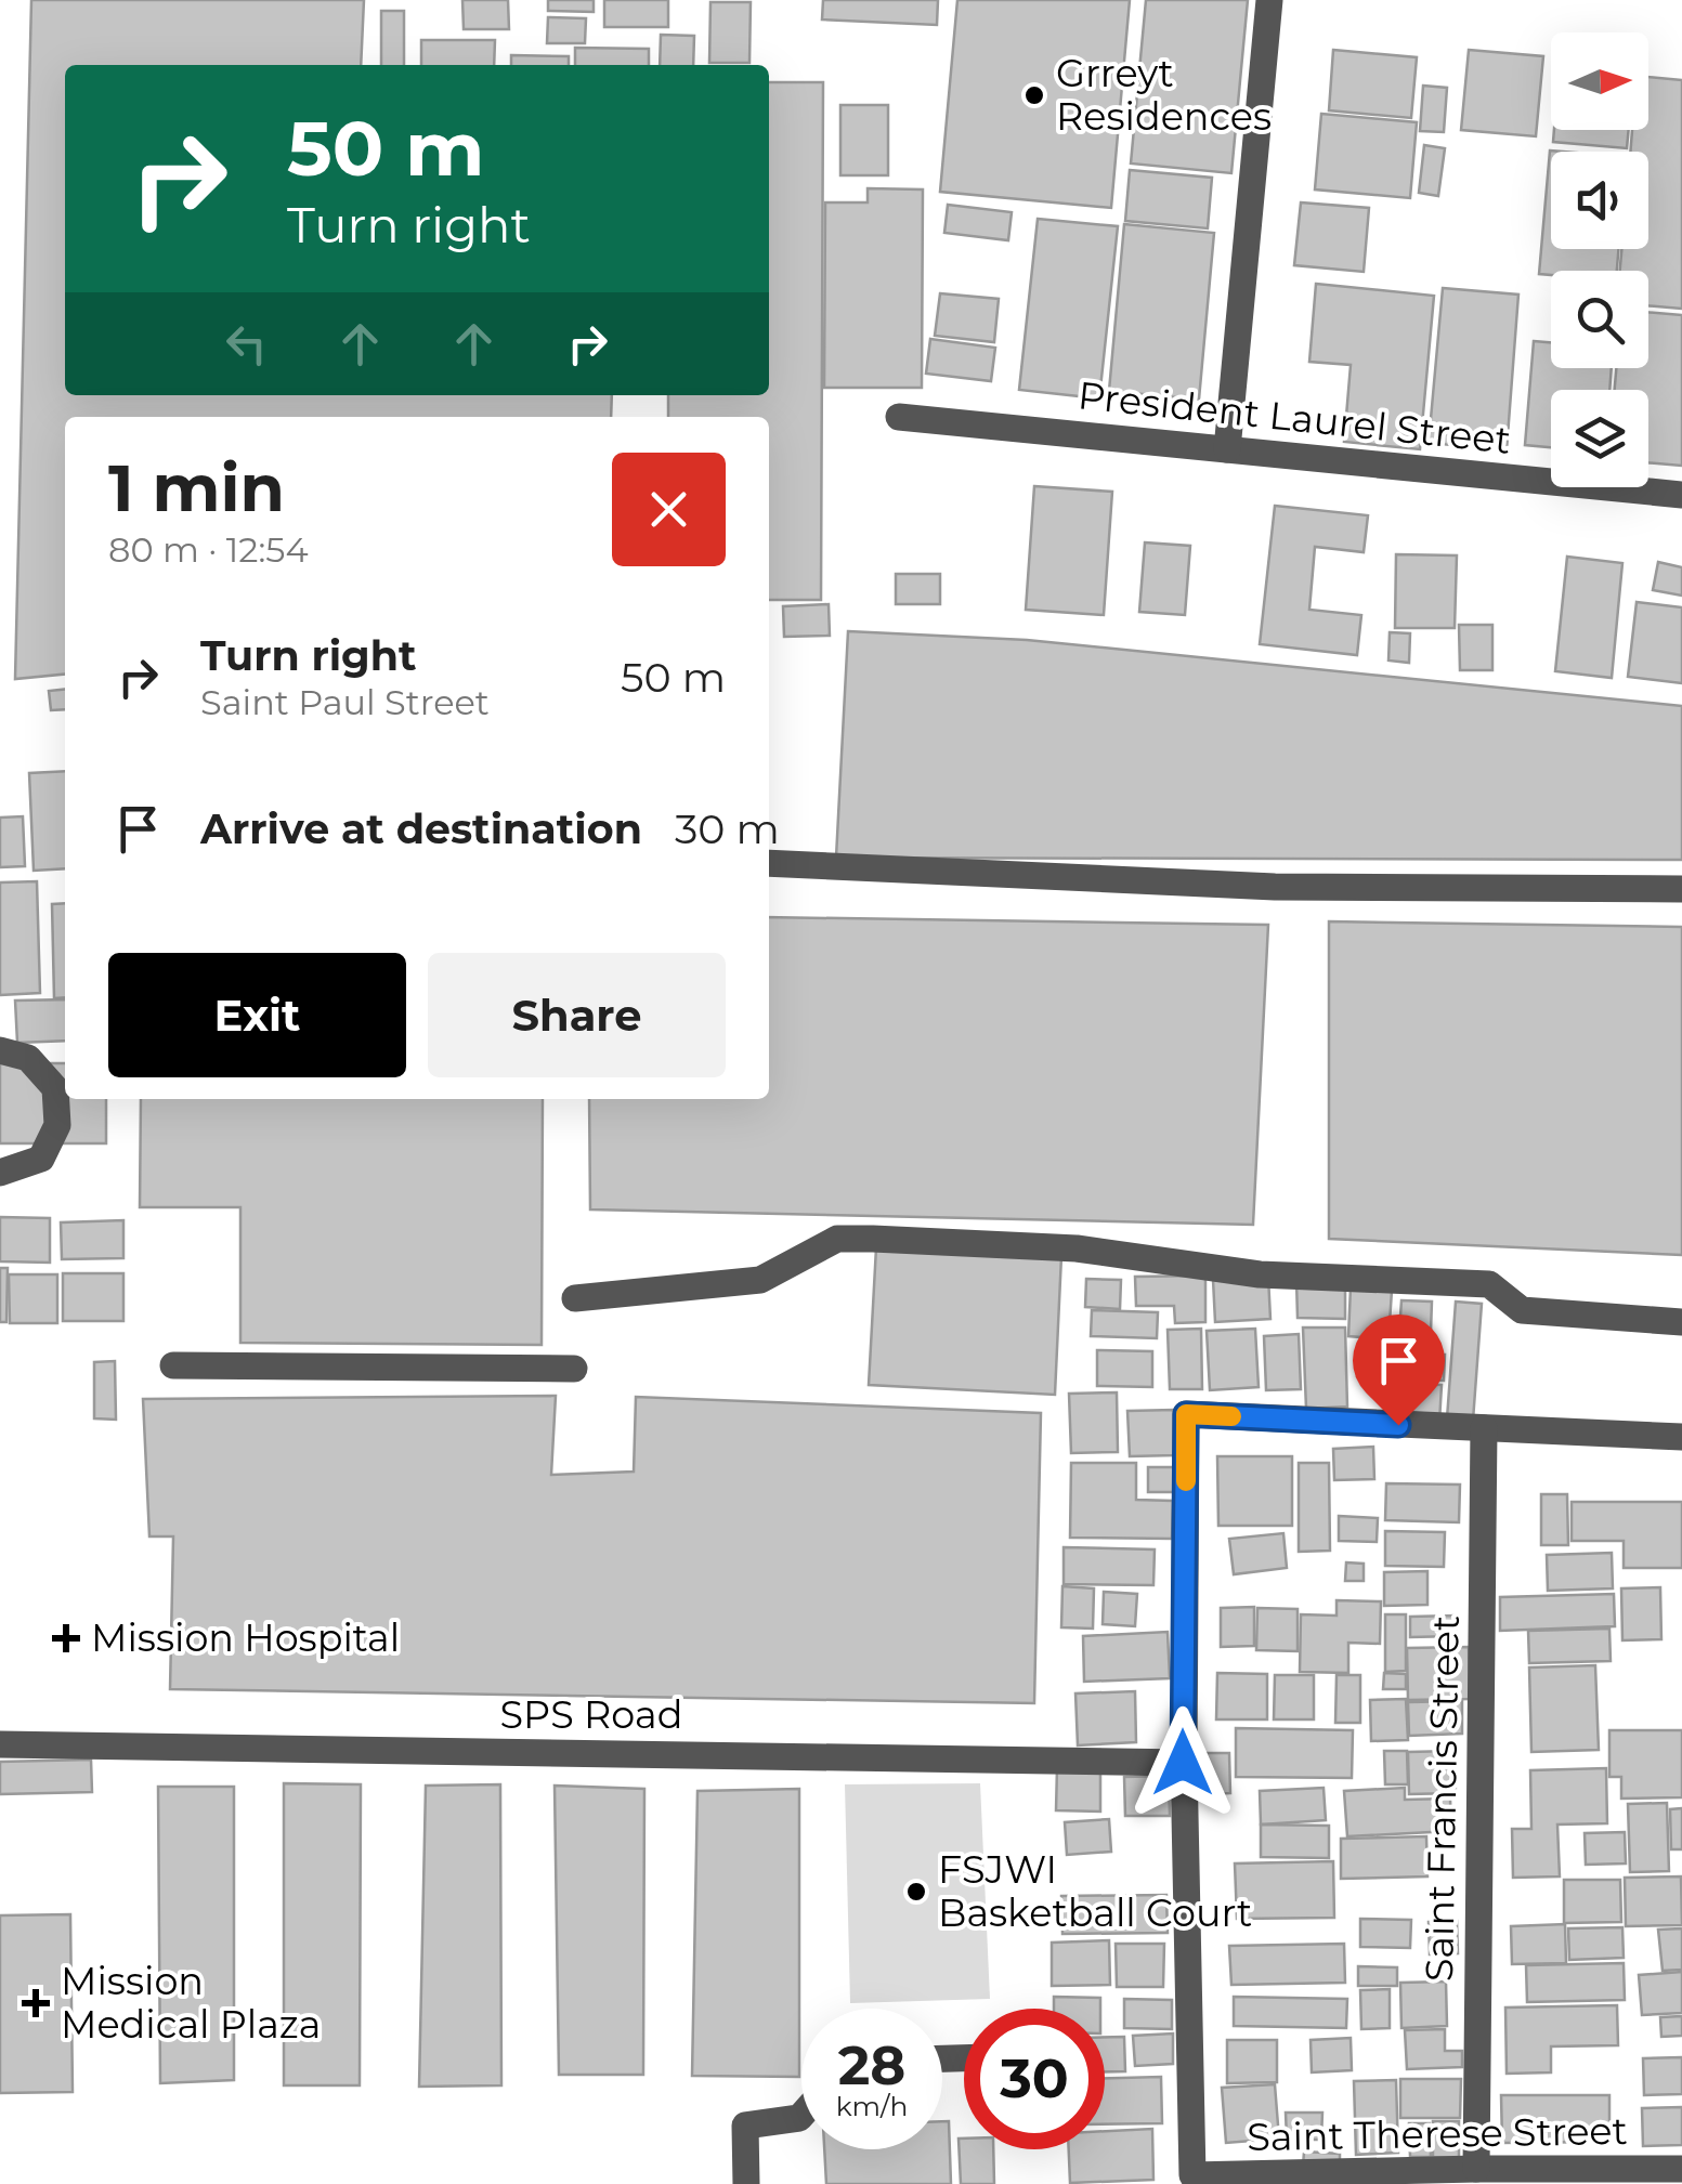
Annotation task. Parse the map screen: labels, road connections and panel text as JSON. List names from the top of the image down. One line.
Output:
{"streets":{"street":["President Laurel Street","SPS Road","Saint Francis Street","Saint Therese Street"]},"crossings":[["SPS Road","Saint Therese Street"],["Saint Francis Street","Saint Therese Street"]],"places":{"other":["Grreyt Residences","FSJWI Basketball Court"],"health":["Mission Hospital","Mission Medical Plaza"]},"north":"right","page":{"turn":["50 m","Turn right"],"heading":["1 min","80 m · 12:54"],"list":[{"name":"Turn right","note":"Saint Paul Street","value":"50 m"},{"name":"Arrive at destination","value":"30 m"}],"buttons":["Exit","Share"],"speed":"28 km/h","limit":"30"}}
